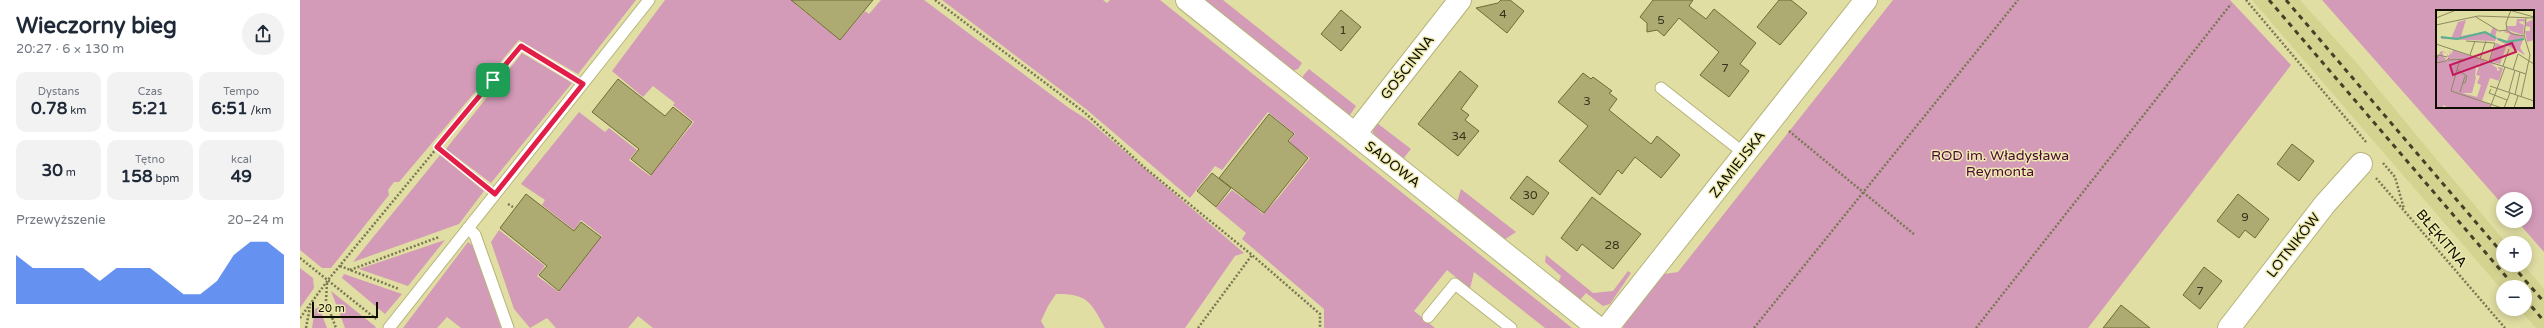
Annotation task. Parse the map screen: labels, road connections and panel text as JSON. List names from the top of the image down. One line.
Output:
{"streets":{"street":["GOŚCINNA","SADOWA","ZAMIEJSKA","LOTNIKÓW"],"path":["BŁĘKITNA"]},"crossings":[["GOŚCINNA","SADOWA"],["BŁĘKITNA","LOTNIKÓW"]],"parks":["ROD im. Władysława Reymonta"],"house_numbers":["4","5","1","7","3","34","30","9","28","7"],"scale_bar":"20 m","page":{"heading":["Wieczorny bieg","20:27 · 6 × 130 m"],"stats":[["Dystans","0.78 km"],["Czas","5:21"],["Tempo","6:51 /km"],["30 m"],["Tętno","158 bpm"],["kcal","49"]],"map_buttons":["+","−"],"chart":["Przewyższenie","20–24 m"],"scale":"20 m"}}
